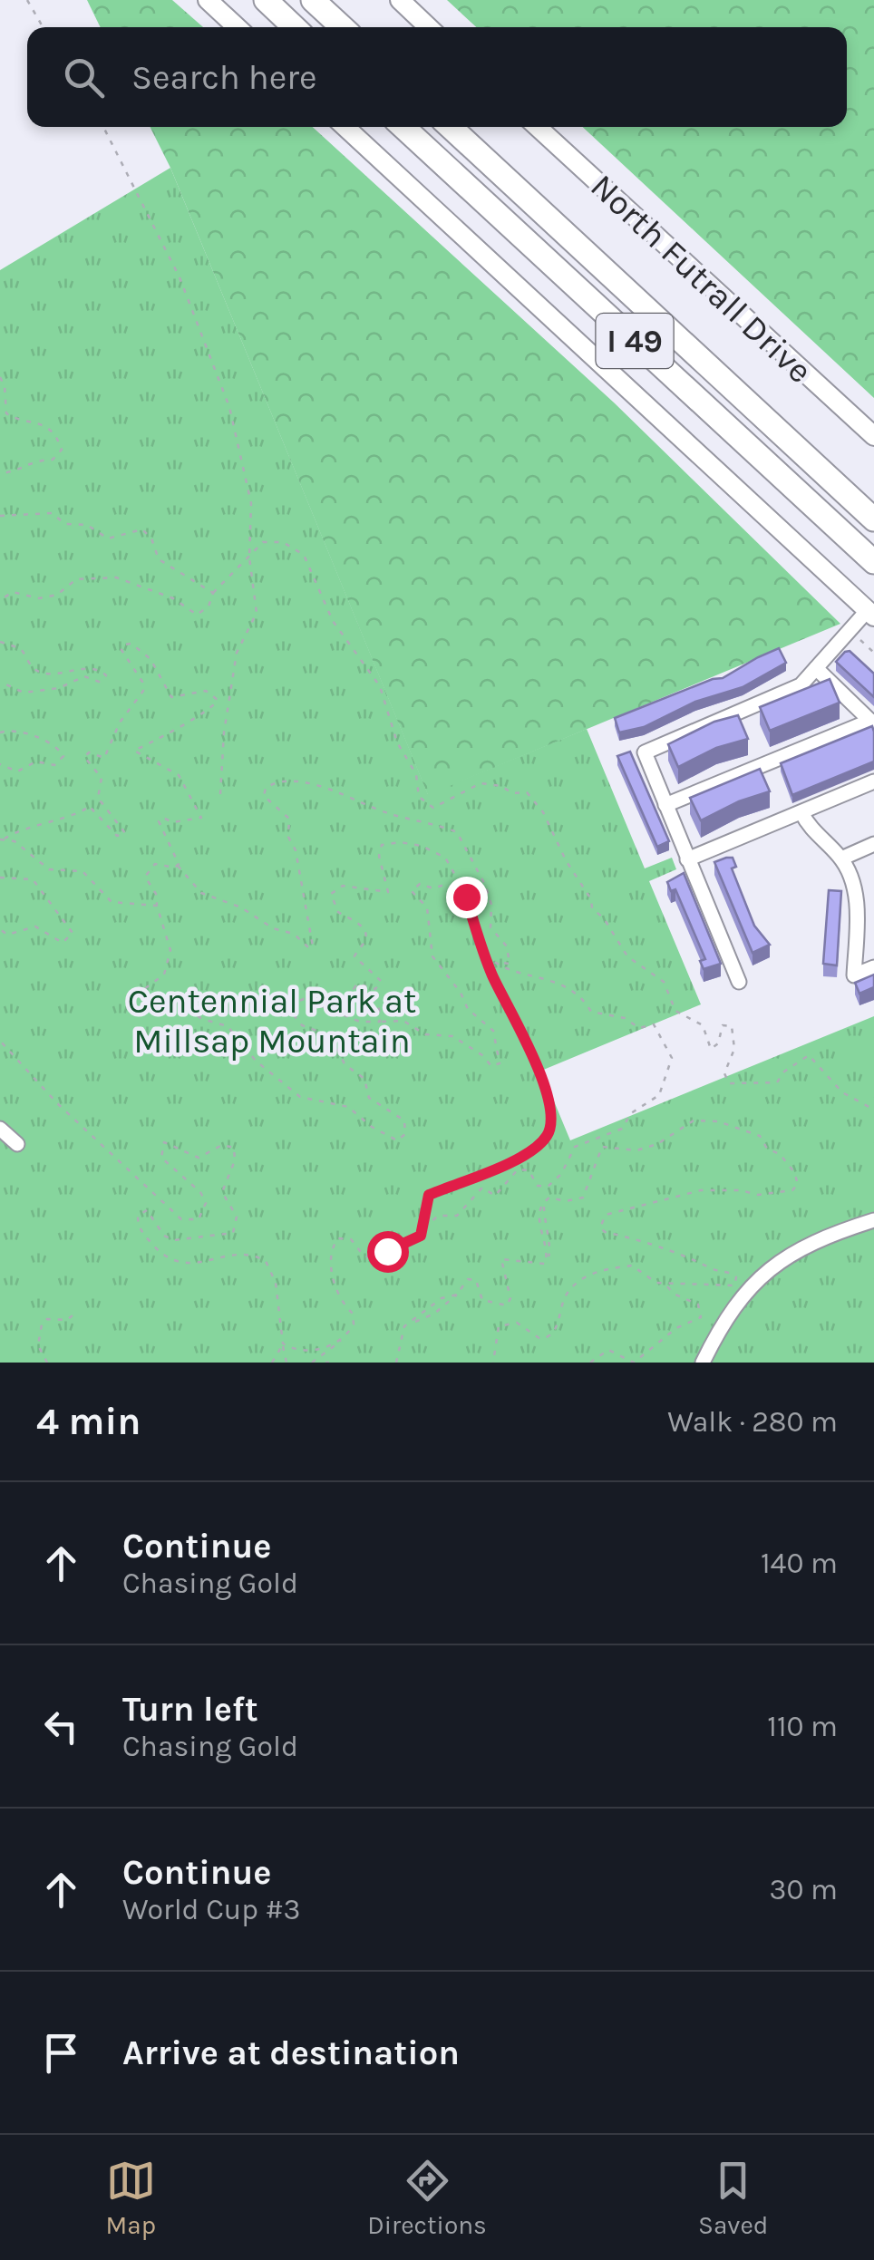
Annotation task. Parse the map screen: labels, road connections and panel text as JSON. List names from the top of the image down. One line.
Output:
{"streets":{"highway":["I 49"],"main road":["North Futrall Drive"]},"parks":["Centennial Park at Millsap Mountain"],"page":{"search":"Search here","heading":["4 min","Walk · 280 m"],"list":[["Continue","Chasing Gold","140 m"],["Turn left","Chasing Gold","110 m"],["Continue","World Cup #3","30 m"],"Arrive at destination"],"nav":["Map","Directions","Saved"]}}
